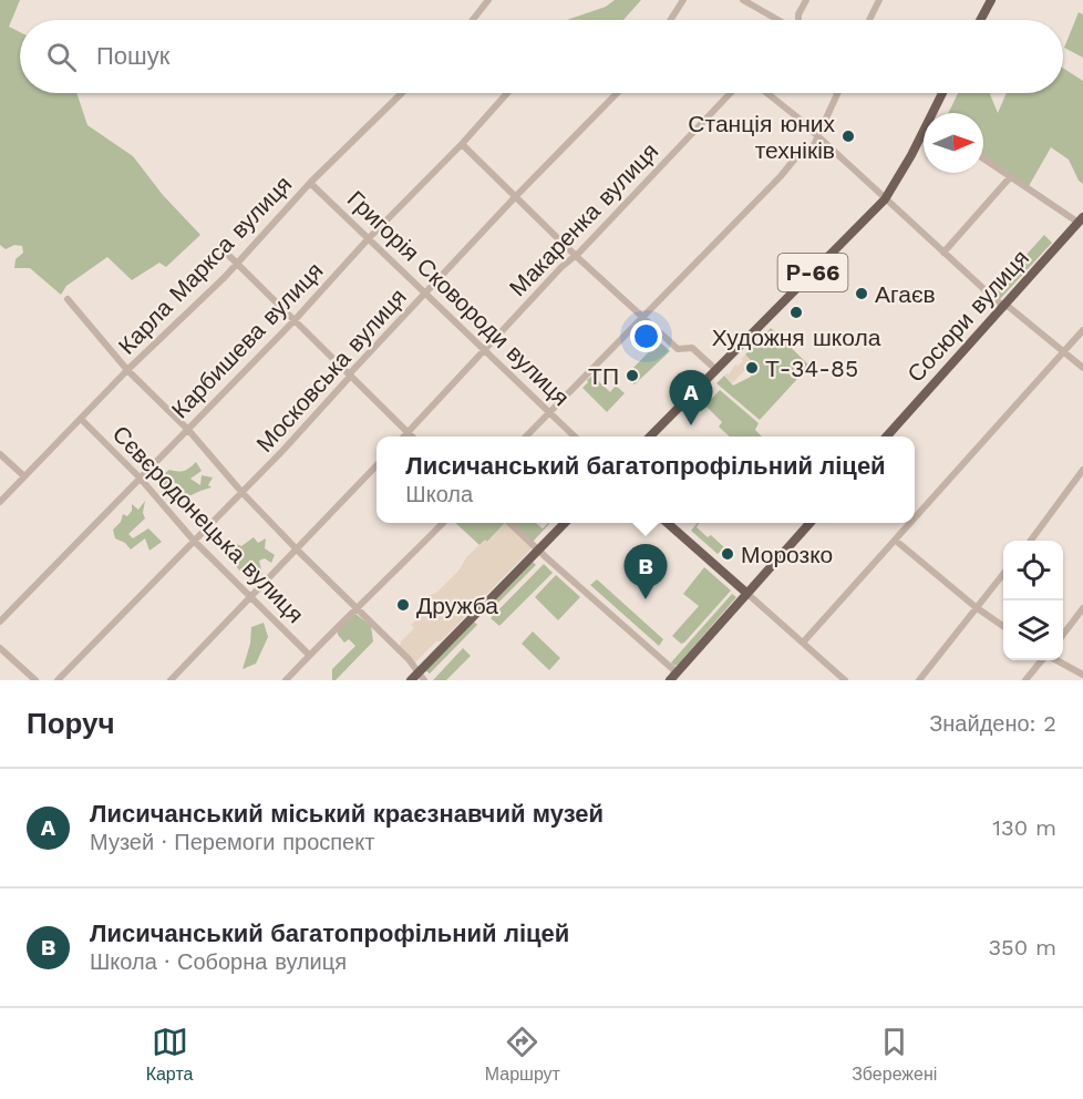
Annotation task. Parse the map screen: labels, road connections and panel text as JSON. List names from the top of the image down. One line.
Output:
{"streets":{"main road":["Р-66","Сосюри вулиця"],"street":["Макаренка вулиця","Карла Маркса вулиця","Григорія Сковороди вулиця","Карбишева вулиця","Московська вулиця","Сєвєродонецька вулиця"]},"crossings":[["Макаренка вулиця","Григорія Сковороди вулиця"],["Карла Маркса вулиця","Григорія Сковороди вулиця"],["Карла Маркса вулиця","Сєвєродонецька вулиця"],["Григорія Сковороди вулиця","Карбишева вулиця"],["Григорія Сковороди вулиця","Московська вулиця"],["Карбишева вулиця","Сєвєродонецька вулиця"],["Московська вулиця","Сєвєродонецька вулиця"]],"places":["Станція юних техніків","Агаєв","Художня школа","Т-34-85","ТП","Морозко","Дружба"],"north":"right","page":{"search":"Пошук","pins":["A","B"],"popup":["Лисичанський багатопрофільний ліцей","Школа"],"heading":["Поруч","Знайдено: 2"],"list":[{"mark":"A","name":"Лисичанський міський краєзнавчий музей","note":"Музей · Перемоги проспект","value":"130 m"},{"mark":"B","name":"Лисичанський багатопрофільний ліцей","note":"Школа · Соборна вулиця","value":"350 m"}],"nav":["Карта","Маршрут","Збережені"]}}
